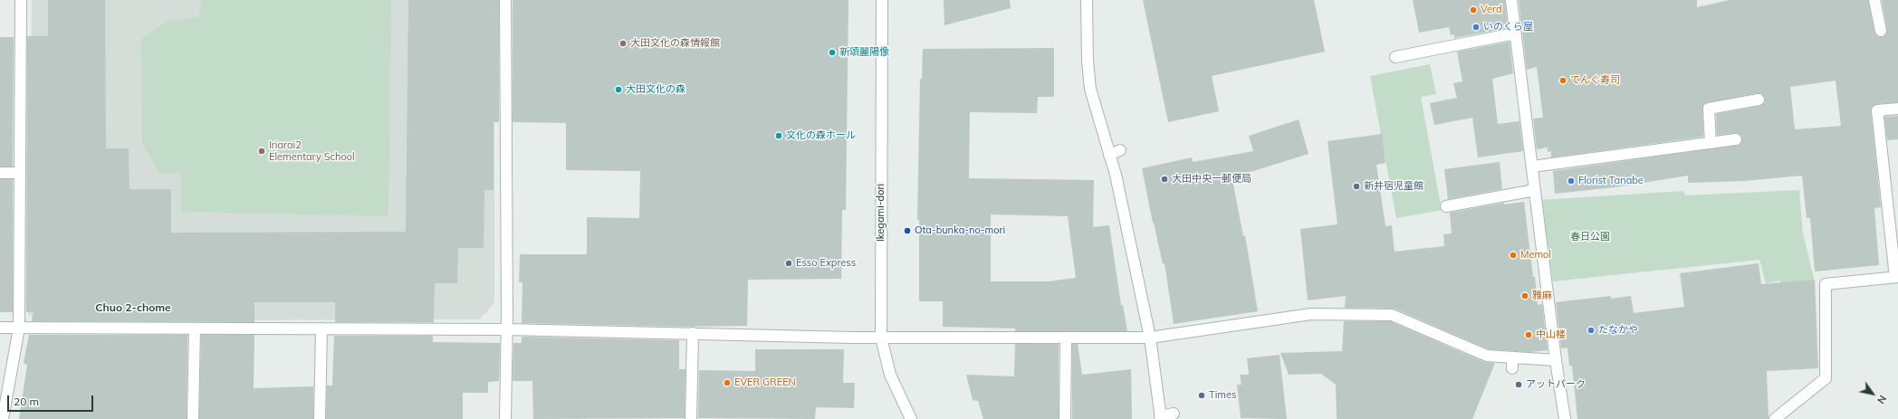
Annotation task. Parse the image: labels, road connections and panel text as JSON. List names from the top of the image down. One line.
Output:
{"streets":{"street":["Ikegami-dori"]},"districts":["Chuo 2-chome"],"parks":["春日公園"],"places":["Verd","いのくら屋","大田文化の森情報館","新頌麗陽像","てんぐ寿司","大田文化の森","文化の森ホール","Iriarai2 Elementary School","大田中央一郵便局","Florist Tanabe","新井宿児童館","Ota-bunka-no-mori","Memol","Esso Express","雅麻","たなかや","中山楼","EVER GREEN","アットパーク","Times"],"scale_bar":"20 m","north":"bottom right"}
